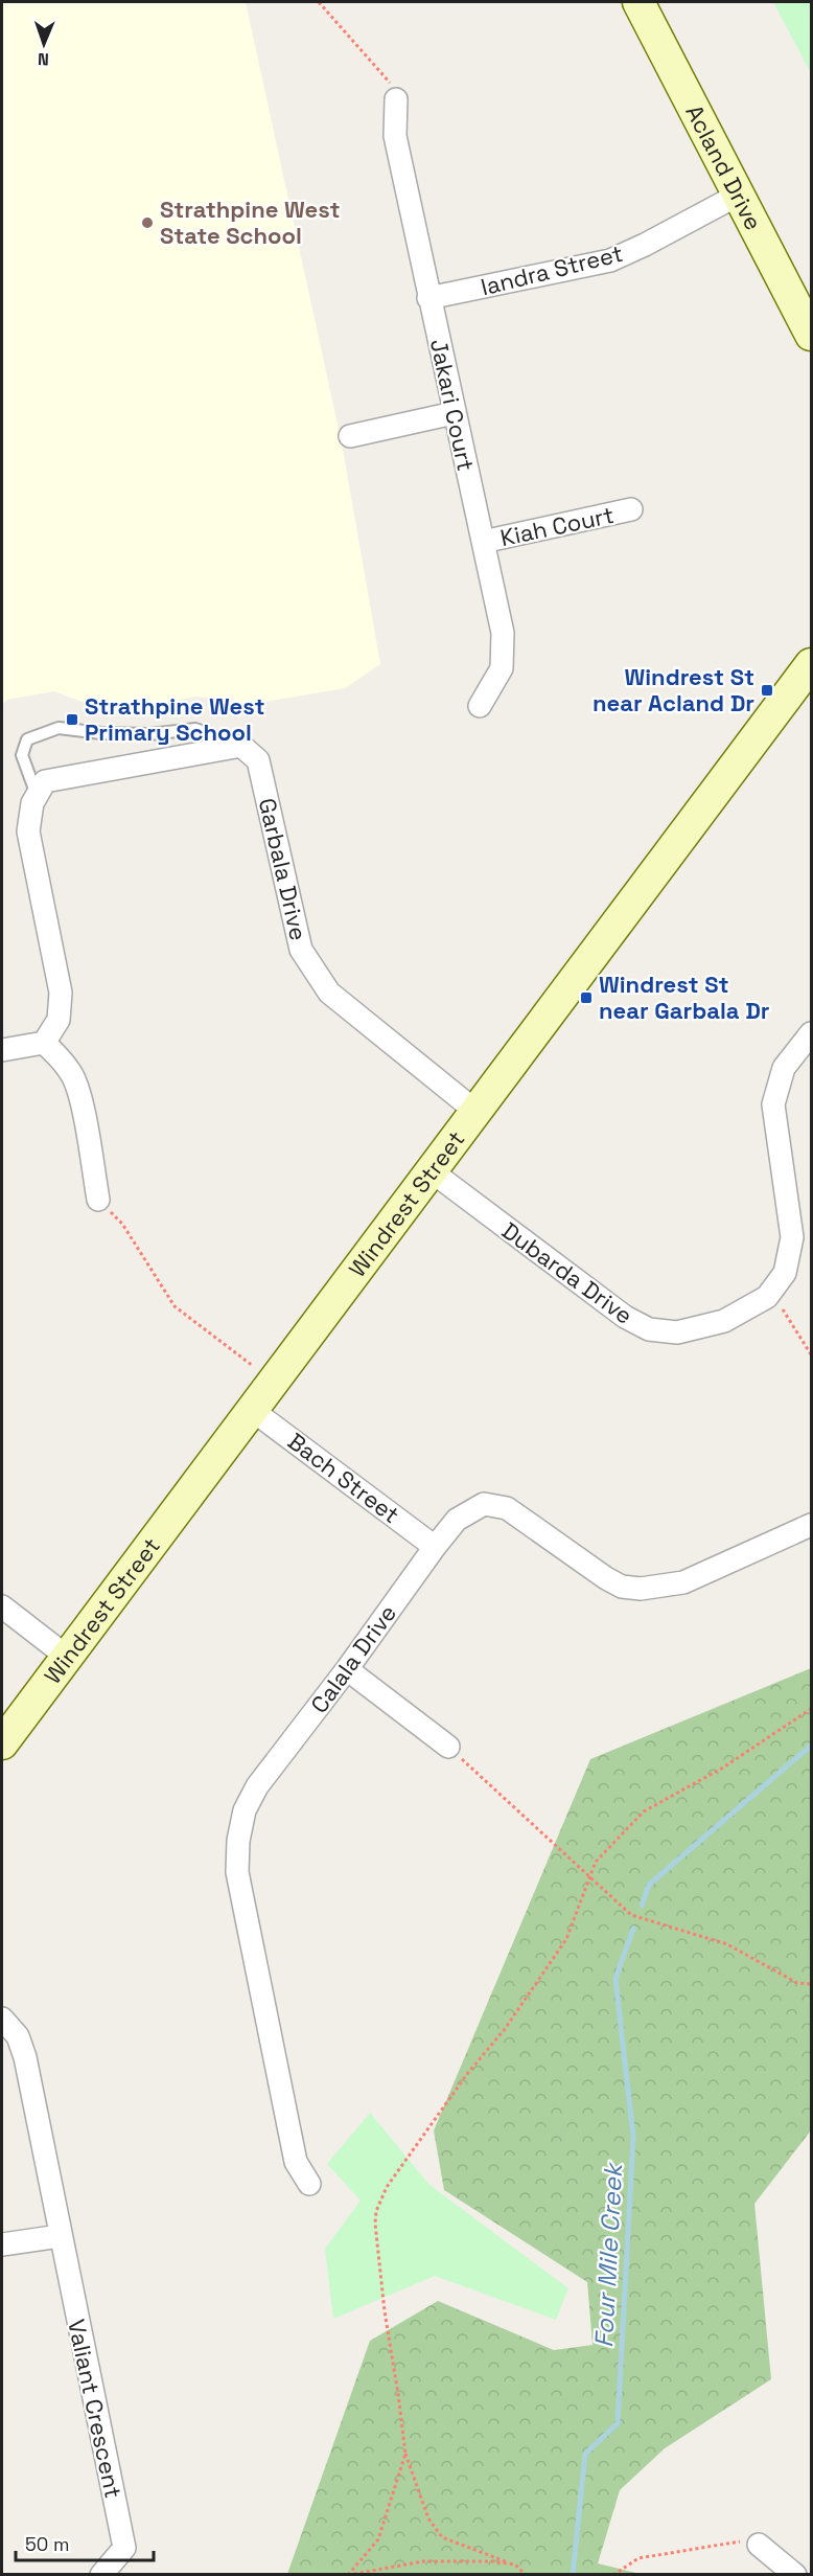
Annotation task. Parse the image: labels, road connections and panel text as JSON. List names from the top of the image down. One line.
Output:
{"streets":{"street":["Acland Drive","Iandra Street","Jakari Court","Kiah Court","Garbala Drive","Windrest Street","Dubarda Drive","Bach Street","Calala Drive","Valiant Crescent"]},"crossings":[["Acland Drive","Iandra Street"],["Iandra Street","Jakari Court"],["Jakari Court","Kiah Court"],["Garbala Drive","Windrest Street"],["Windrest Street","Dubarda Drive"],["Windrest Street","Bach Street"],["Bach Street","Calala Drive"]],"water":["Four Mile Creek"],"places":{"other":["Strathpine West State School"],"transit":["Windrest St near Acland Dr","Strathpine West Primary School","Windrest St near Garbala Dr"]},"scale_bar":"50 m","north":"bottom"}
